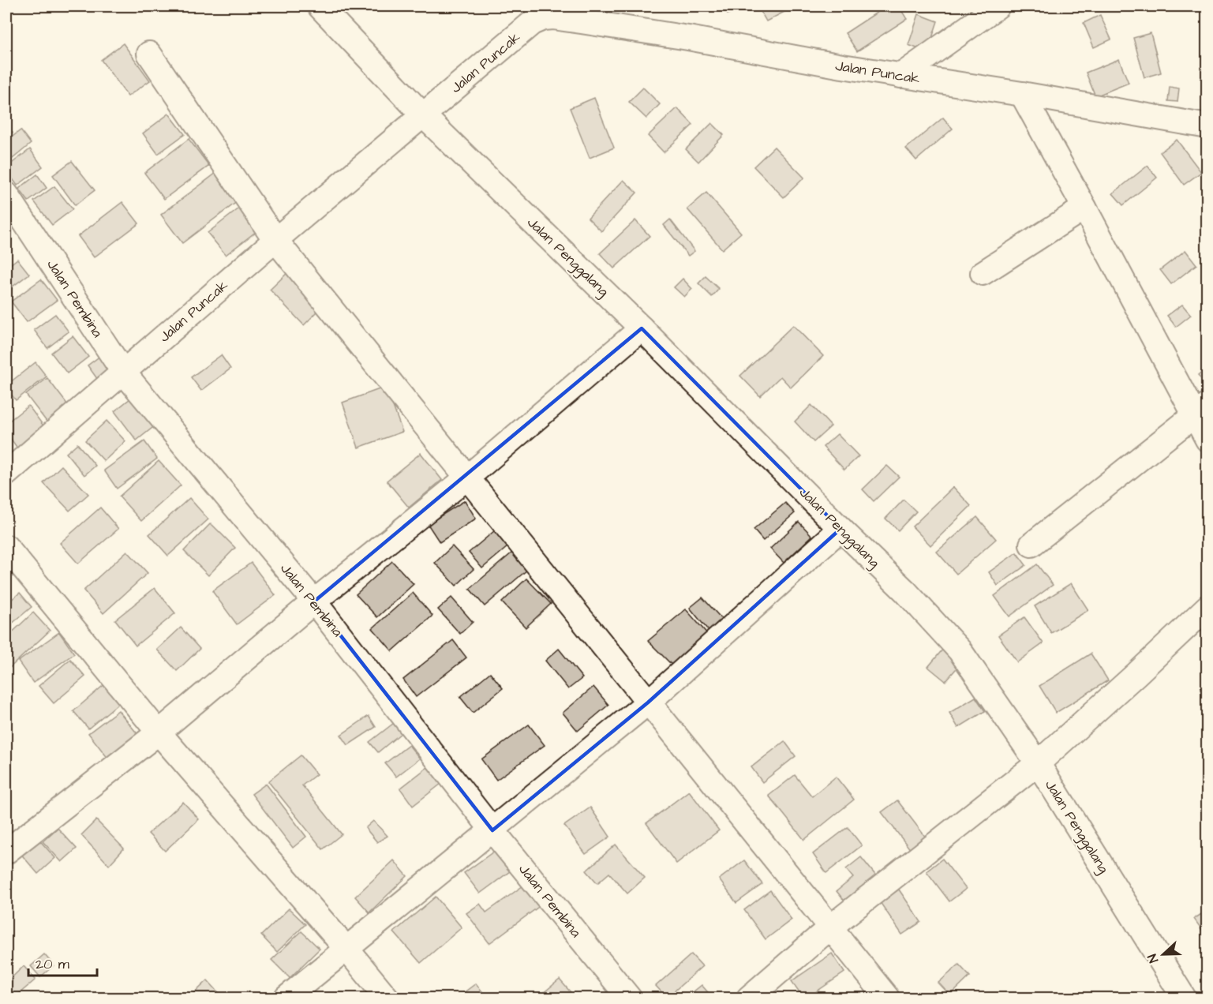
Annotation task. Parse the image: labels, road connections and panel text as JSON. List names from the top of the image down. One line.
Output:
{"streets":{"street":["Jalan Puncak","Jalan Penggalang","Jalan Pembina"]},"crossings":[["Jalan Puncak","Jalan Penggalang"],["Jalan Puncak","Jalan Pembina"]],"scale_bar":"20 m","north":"left"}
